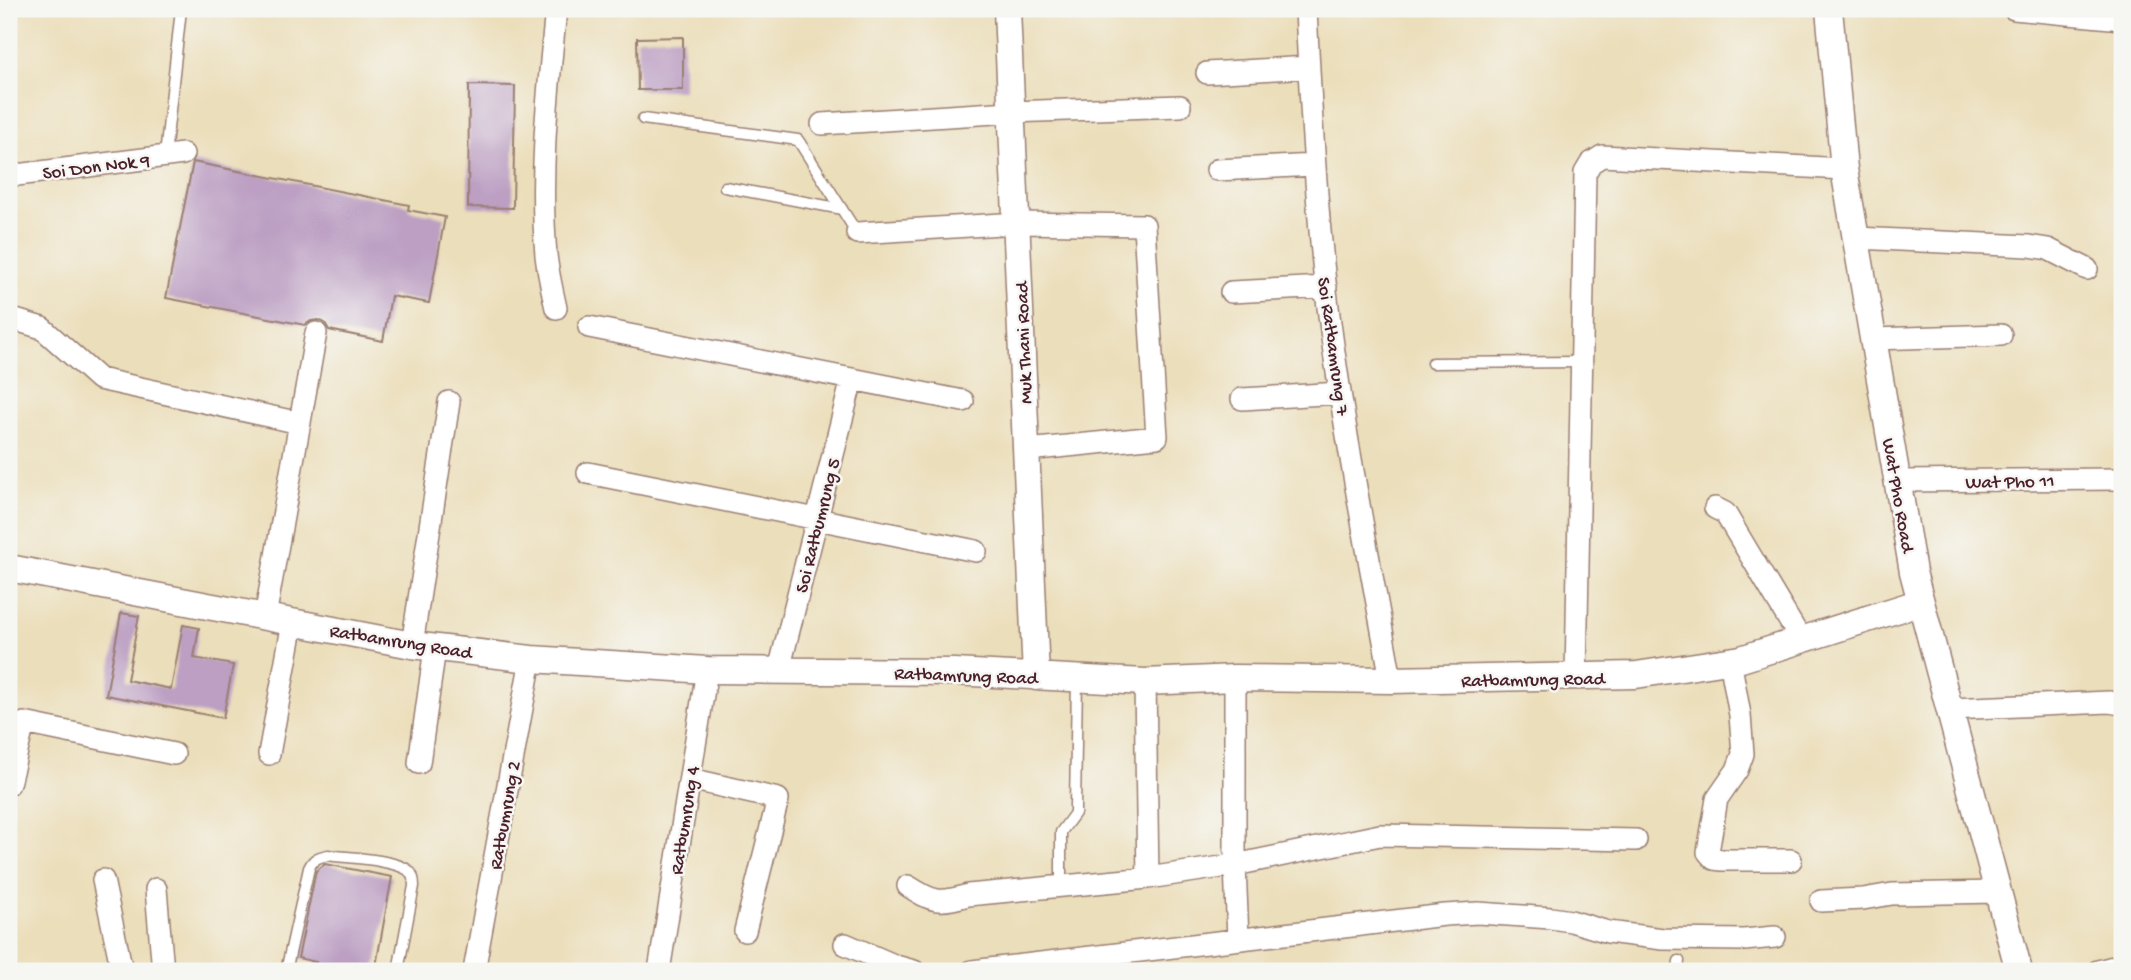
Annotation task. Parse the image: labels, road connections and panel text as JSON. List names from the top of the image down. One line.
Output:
{"streets":{"street":["Soi Don Nok 9","Muk Thani Road","Soi Ratbamrung 7","Wat Pho 11","Wat Pho Road","Soi Ratbumrung 5","Ratbamrung Road","Ratbumrung 2","Ratbumrung 4"]},"crossings":[["Muk Thani Road","Ratbamrung Road"],["Soi Ratbamrung 7","Ratbamrung Road"],["Wat Pho 11","Wat Pho Road"],["Wat Pho Road","Ratbamrung Road"],["Soi Ratbumrung 5","Ratbamrung Road"],["Ratbamrung Road","Ratbumrung 2"],["Ratbamrung Road","Ratbumrung 4"]]}
